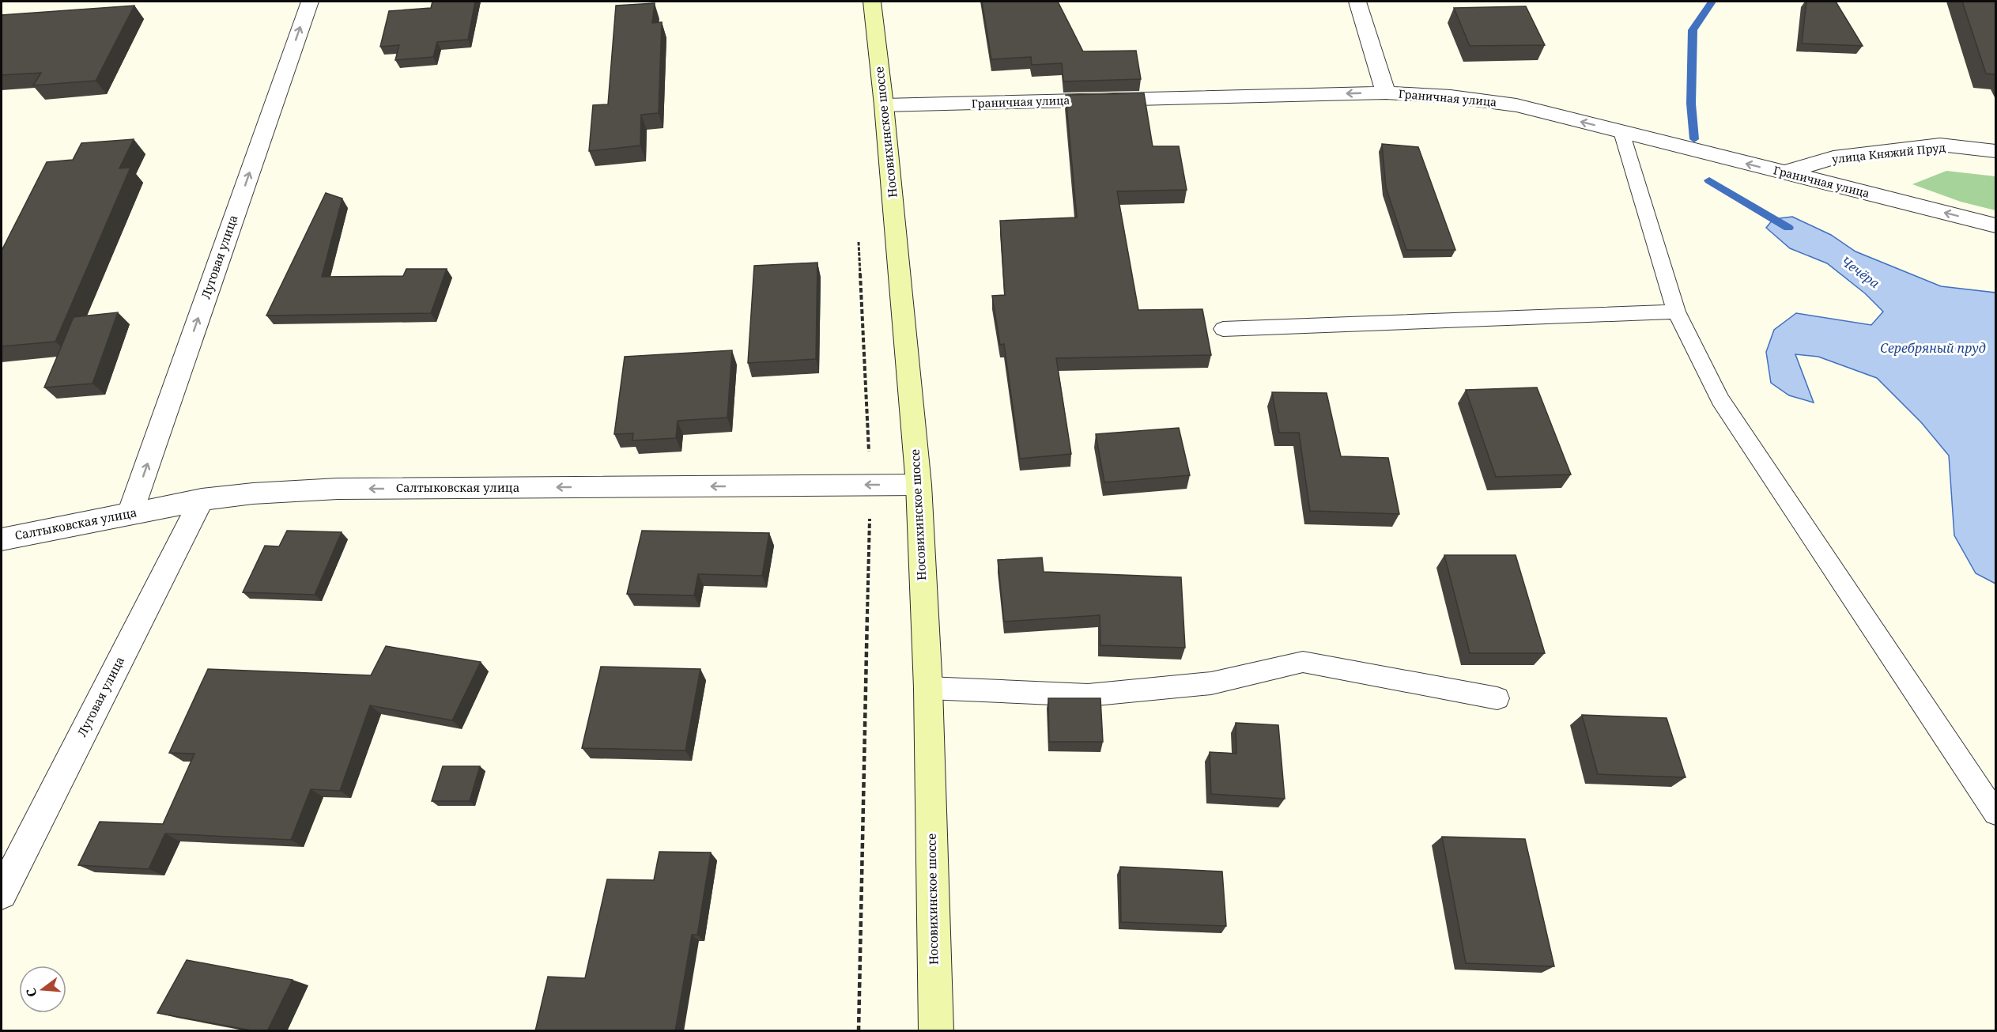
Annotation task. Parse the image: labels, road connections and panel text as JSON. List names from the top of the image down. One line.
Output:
{"streets":{"main road":["Носовихинское шоссе"],"street":["Граничная улица","улица Княжий Пруд","Луговая улица","Салтыковская улица"]},"crossings":[["Граничная улица","Носовихинское шоссе"],["Граничная улица","улица Княжий Пруд"],["Носовихинское шоссе","Салтыковская улица"],["Луговая улица","Салтыковская улица"]],"one_way":["Граничная улица","Луговая улица","Салтыковская улица"],"water":["Чечёра","Серебряный пруд"],"north":"left"}
